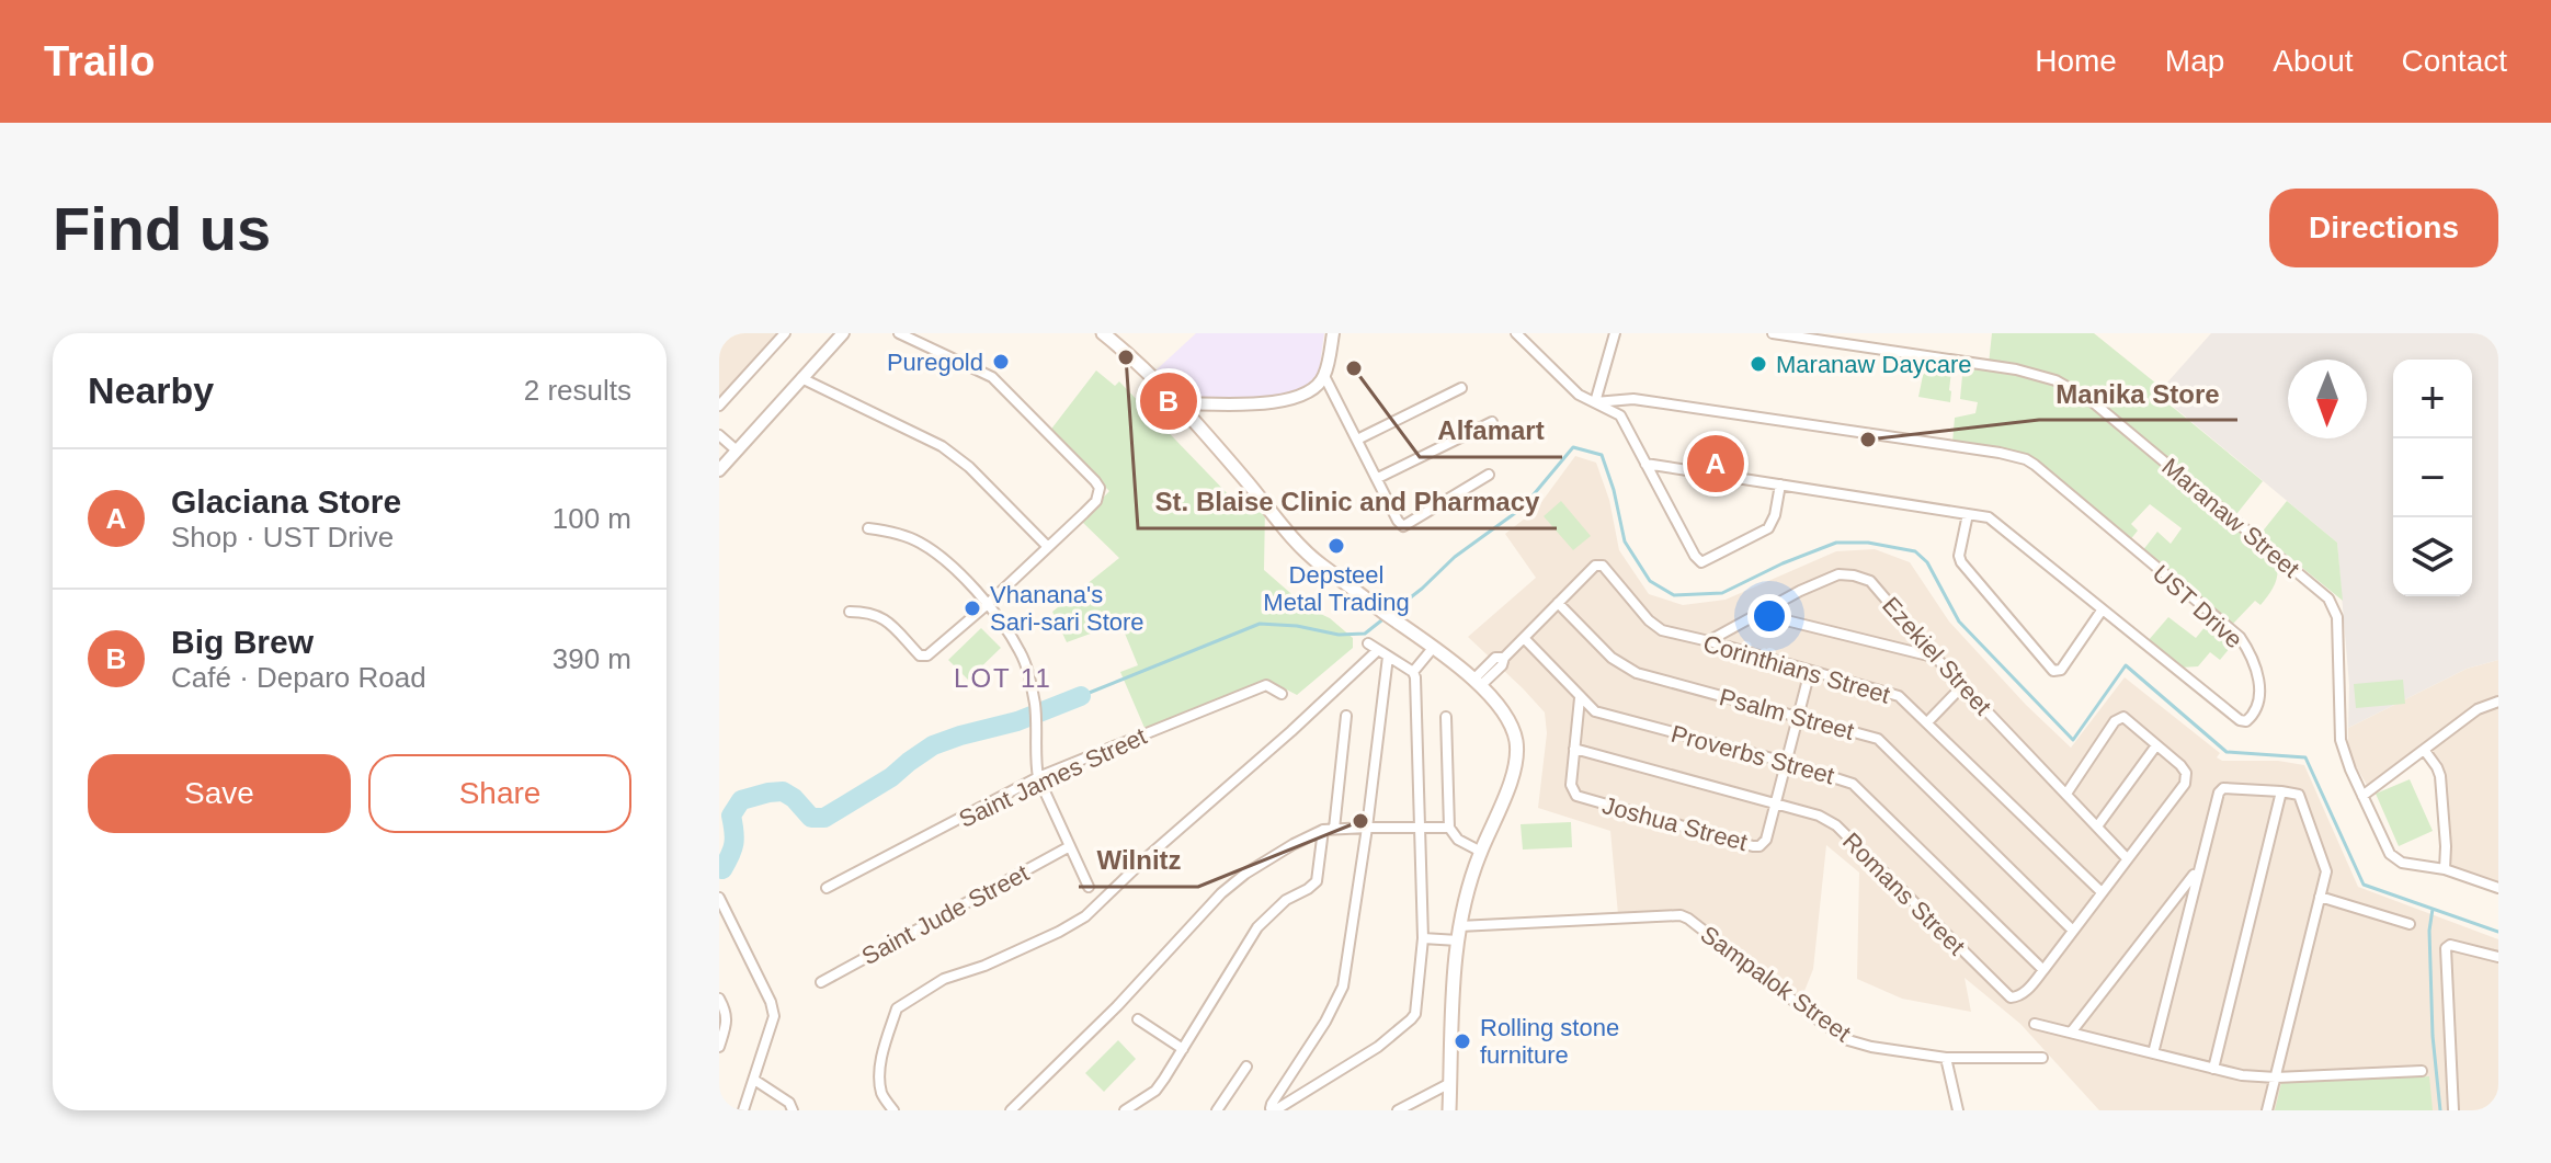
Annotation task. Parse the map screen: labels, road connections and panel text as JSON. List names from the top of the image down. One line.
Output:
{"streets":{"street":["Maranaw Street","UST Drive","Ezekiel Street","Corinthians Street","Psalm Street","Proverbs Street","Saint James Street","Joshua Street","Romans Street","Saint Jude Street","Sampalok Street"]},"crossings":[["Ezekiel Street","Corinthians Street"],["Corinthians Street","Psalm Street"],["Proverbs Street","Joshua Street"],["Proverbs Street","Romans Street"],["Joshua Street","Romans Street"]],"districts":["LOT 11"],"places":["St. Blaise Clinic and Pharmacy","Puregold","Maranaw Daycare","Alfamart","Manika Store","Depsteel Metal Trading","Vhanana's Sari-sari Store","Wilnitz","Rolling stone furniture"],"north":"bottom","page":{"header":"Trailo","nav":["Home","Map","About","Contact"],"buttons":["Directions",["Save","Share"]],"title":"Find us","heading":["Nearby","2 results"],"map_buttons":["+","−"],"pins":["B","A"],"list":[{"mark":"A","name":"Glaciana Store","note":"Shop · UST Drive","value":"100 m"},{"mark":"B","name":"Big Brew","note":"Café · Deparo Road","value":"390 m"}]}}
